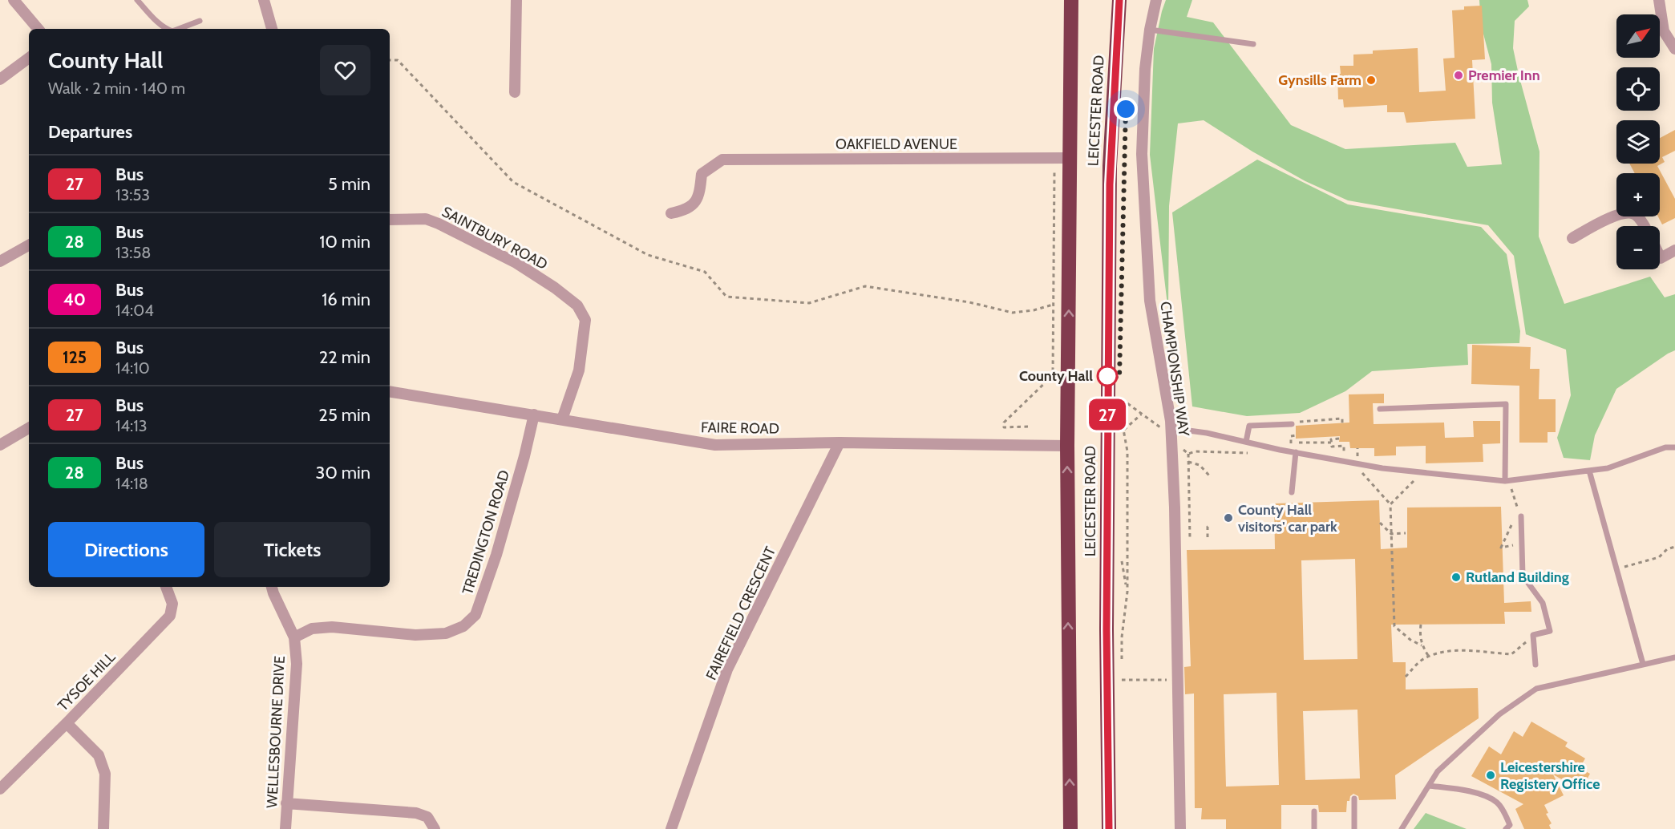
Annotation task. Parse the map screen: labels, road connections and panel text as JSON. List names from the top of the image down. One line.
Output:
{"streets":{"highway":["LEICESTER ROAD"],"street":["OAKFIELD AVENUE","SAINTBURY ROAD","CHAMPIONSHIP WAY","FAIRE ROAD","TREDINGTON ROAD","FAIREFIELD CRESCENT","TYSOE HILL","WELLESBOURNE DRIVE"]},"crossings":[["LEICESTER ROAD","OAKFIELD AVENUE"],["LEICESTER ROAD","FAIRE ROAD"],["SAINTBURY ROAD","FAIRE ROAD"],["FAIRE ROAD","TREDINGTON ROAD"],["FAIRE ROAD","FAIREFIELD CRESCENT"],["TREDINGTON ROAD","WELLESBOURNE DRIVE"]],"places":["Premier Inn","Gynsills Farm","County Hall","County Hall visitors' car park","Rutland Building","Leicestershire Registery Office"],"lines":["bus line 27"],"north":"top right","page":{"on_map":"27","map_buttons":["+","−"],"heading":[["County Hall","Walk · 2 min · 140 m"],"Departures"],"list":[{"mark":"27","name":"Bus","note":"13:53","value":"5 min"},{"mark":"28","name":"Bus","note":"13:58","value":"10 min"},{"mark":"40","name":"Bus","note":"14:04","value":"16 min"},{"mark":"125","name":"Bus","note":"14:10","value":"22 min"},{"mark":"27","name":"Bus","note":"14:13","value":"25 min"},{"mark":"28","name":"Bus","note":"14:18","value":"30 min"}],"buttons":["Directions","Tickets"]}}
